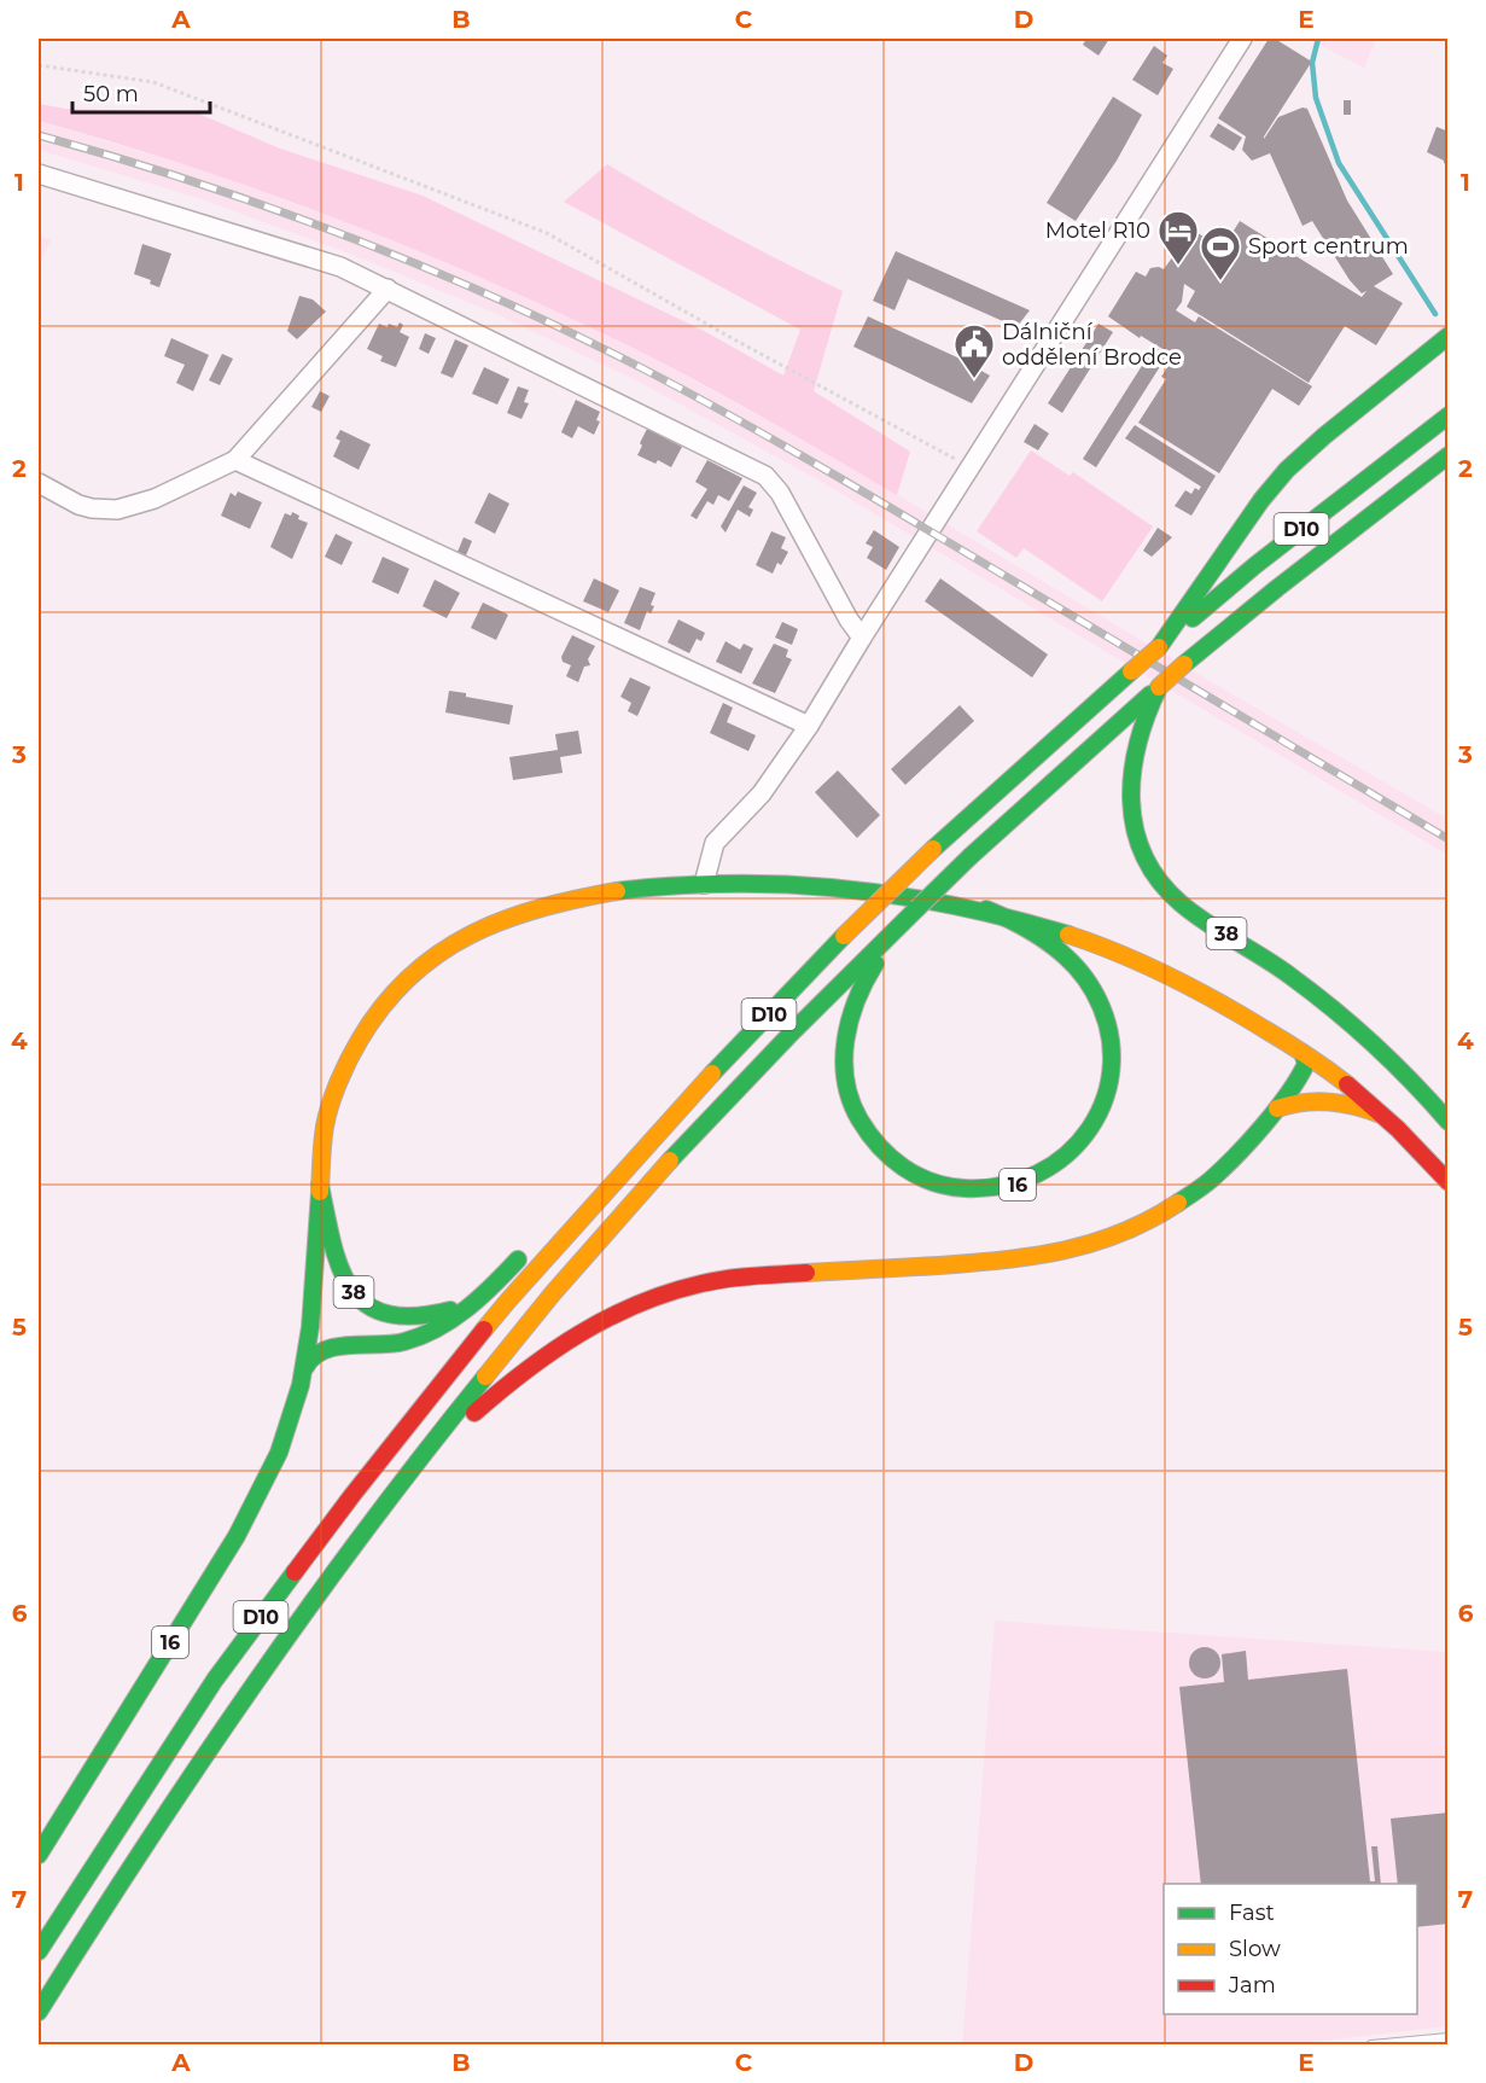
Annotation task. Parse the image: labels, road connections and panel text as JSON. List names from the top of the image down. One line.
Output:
{"streets":{"main road":["D10","38","16"]},"crossings":[["D10","38"],["D10","16"],["38","16"]],"places":{"hotel":["Motel R10"],"sports":["Sport centrum"],"public building":["Dálniční oddělení Brodce"]},"legend":["Fast","Slow","Jam"],"scale_bar":"50 m","grid":{"columns":["A","B","C","D","E"],"rows":["1","2","3","4","5","6","7"]}}
